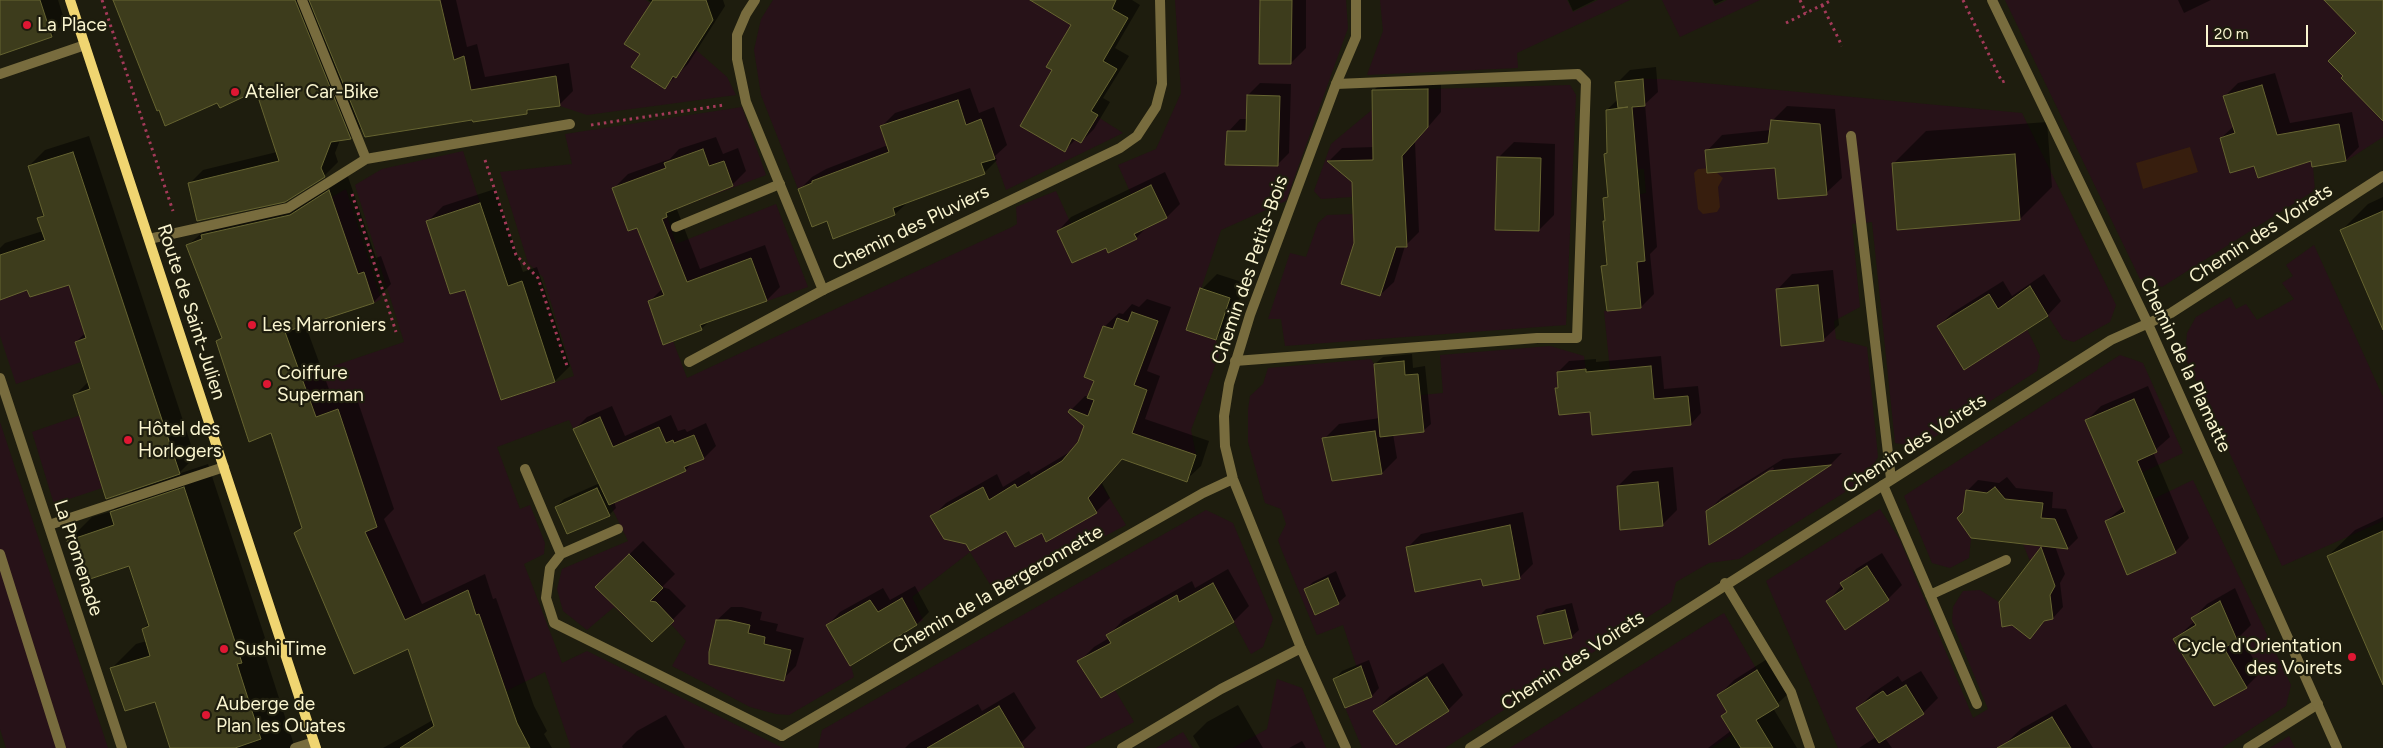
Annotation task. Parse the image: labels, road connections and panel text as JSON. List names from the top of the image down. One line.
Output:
{"streets":{"main road":["Route de Saint-Julien"],"street":["Chemin des Pluviers","Chemin des Voirets","Chemin des Petits-Bois","Chemin de la Plamatte","La Promenade","Chemin de la Bergeronnette"]},"crossings":[["Chemin des Voirets","Chemin de la Plamatte"],["Chemin des Petits-Bois","Chemin de la Bergeronnette"]],"places":["La Place","Atelier Car-Bike","Les Marroniers","Coiffure Superman","Hôtel des Horlogers","Sushi Time","Cycle d'Orientation des Voirets","Auberge de Plan les Ouates"],"scale_bar":"20 m"}
